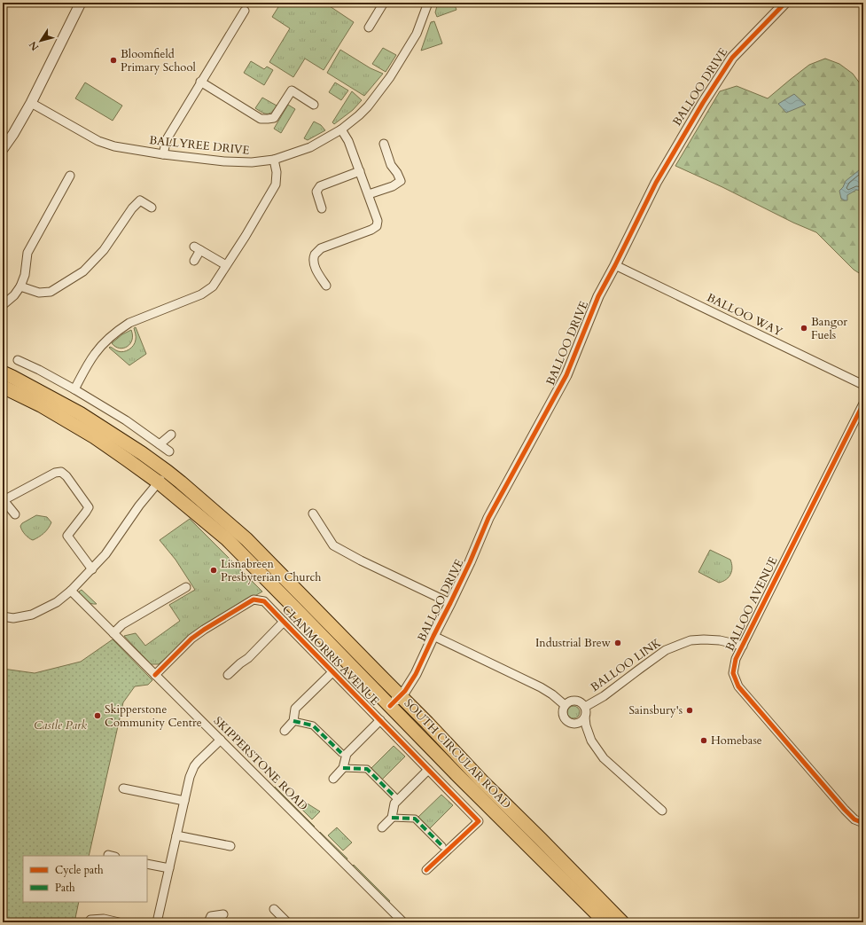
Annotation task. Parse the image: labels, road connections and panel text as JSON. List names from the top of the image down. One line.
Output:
{"streets":{"highway":["SOUTH CIRCULAR ROAD"],"street":["BALLOO DRIVE","BALLYREE DRIVE","BALLOO WAY","BALLOO AVENUE","CLANMORRIS AVENUE","BALLOO LINK","SKIPPERSTONE ROAD"]},"crossings":[["BALLOO DRIVE","BALLOO WAY"],["BALLOO DRIVE","SOUTH CIRCULAR ROAD"],["BALLOO AVENUE","BALLOO LINK"],["CLANMORRIS AVENUE","SKIPPERSTONE ROAD"]],"parks":["Castle Park"],"places":["Bloomfield Primary School","Bangor Fuels","Lisnabreen Presbyterian Church","Industrial Brew","Sainsbury's","Skipperstone Community Centre","Homebase"],"legend":["Cycle path","Path"],"north":"bottom left"}
